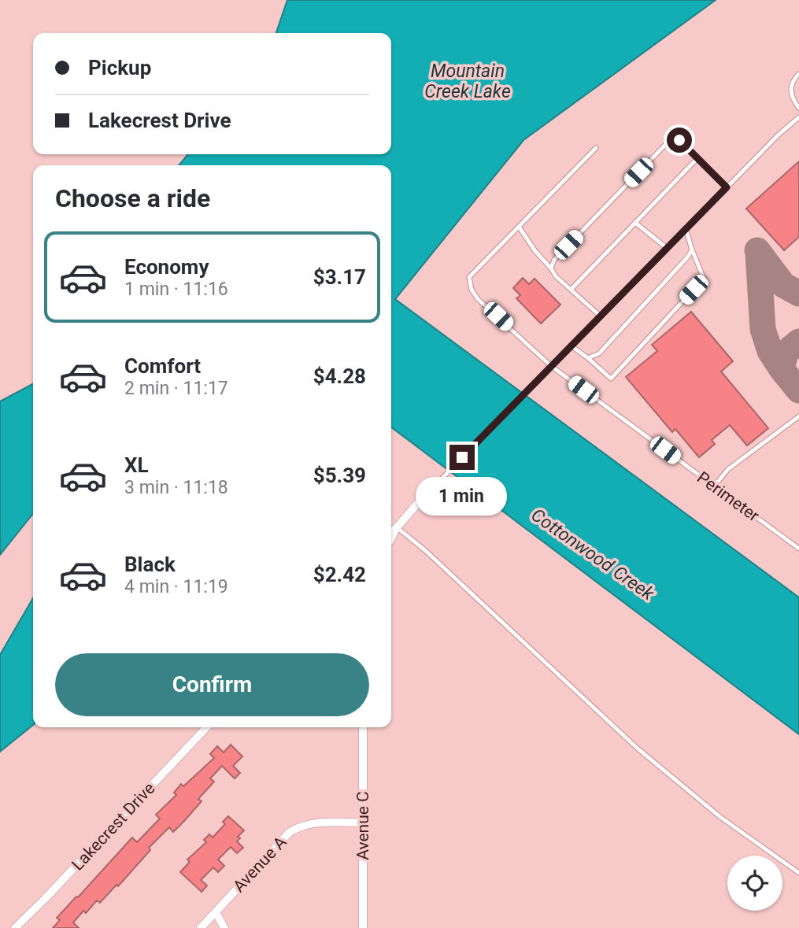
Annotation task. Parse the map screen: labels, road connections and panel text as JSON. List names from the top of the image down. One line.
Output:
{"streets":{"street":["Avenue C","Lakecrest Drive","Avenue A"],"lane":["Perimeter"]},"crossings":[["Avenue C","Avenue A"]],"water":["Mountain Creek Lake","Cottonwood Creek"],"page":{"banner":["Pickup","Lakecrest Drive"],"heading":"Choose a ride","list":[{"name":"Economy","note":"1 min · 11:16","value":"$3.17"},{"name":"Comfort","note":"2 min · 11:17","value":"$4.28"},{"name":"XL","note":"3 min · 11:18","value":"$5.39"},{"name":"Black","note":"4 min · 11:19","value":"$2.42"}],"bubble":"1 min","buttons":"Confirm"}}
